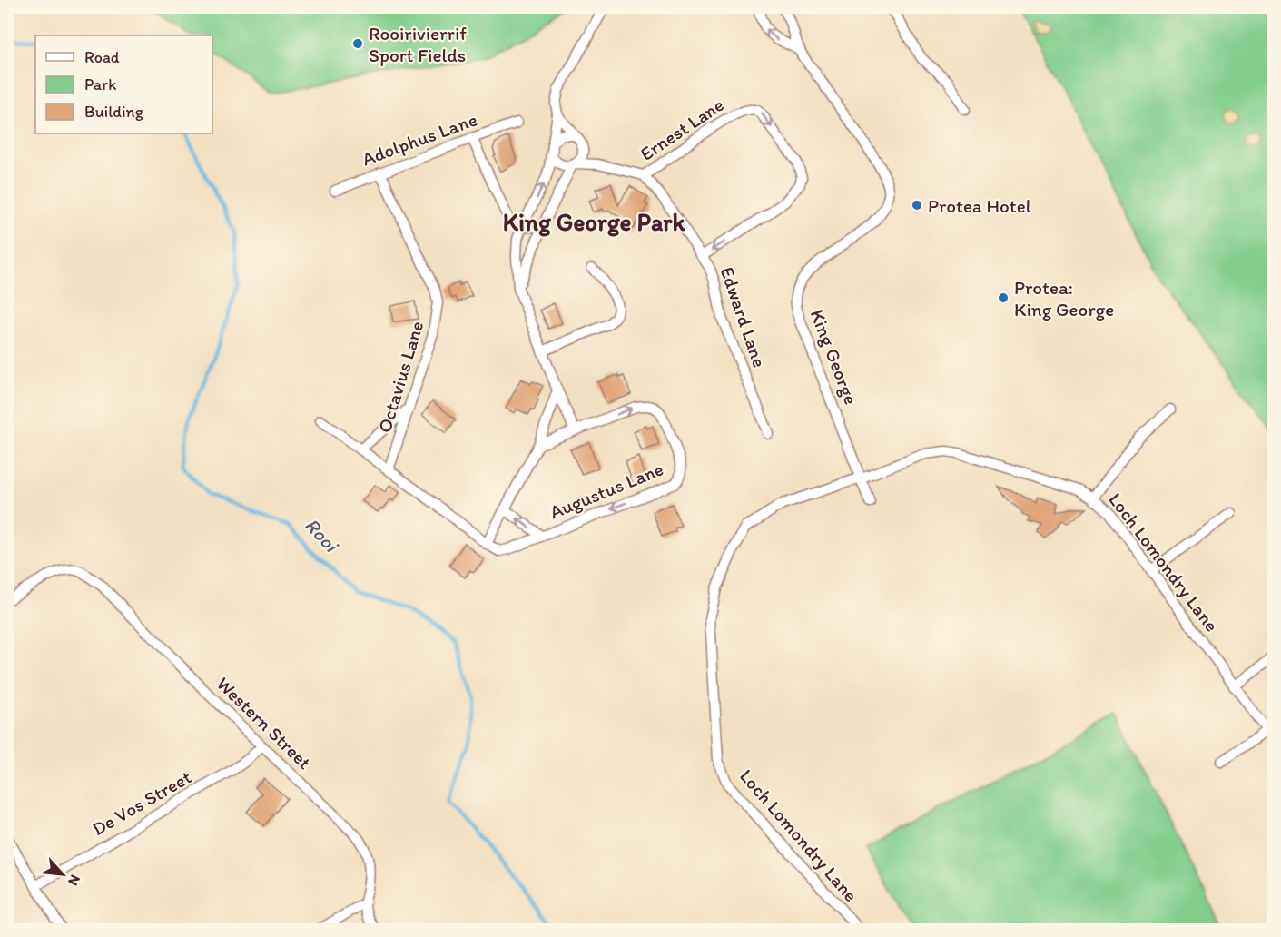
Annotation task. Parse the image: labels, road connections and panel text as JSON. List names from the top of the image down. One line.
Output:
{"streets":{"street":["Ernest Lane","Adolphus Lane","Edward Lane","King George","Octavius Lane","Augustus Lane","Loch Lomondry Lane","Western Street","De Vos Street"]},"crossings":[["Ernest Lane","Edward Lane"],["Adolphus Lane","Octavius Lane"],["King George","Loch Lomondry Lane"],["Western Street","De Vos Street"]],"districts":["King George Park"],"water":["Rooi"],"places":["Rooirivierrif Sport Fields","Protea Hotel","Protea: King George"],"legend":["Road","Park","Building"],"north":"bottom right"}
